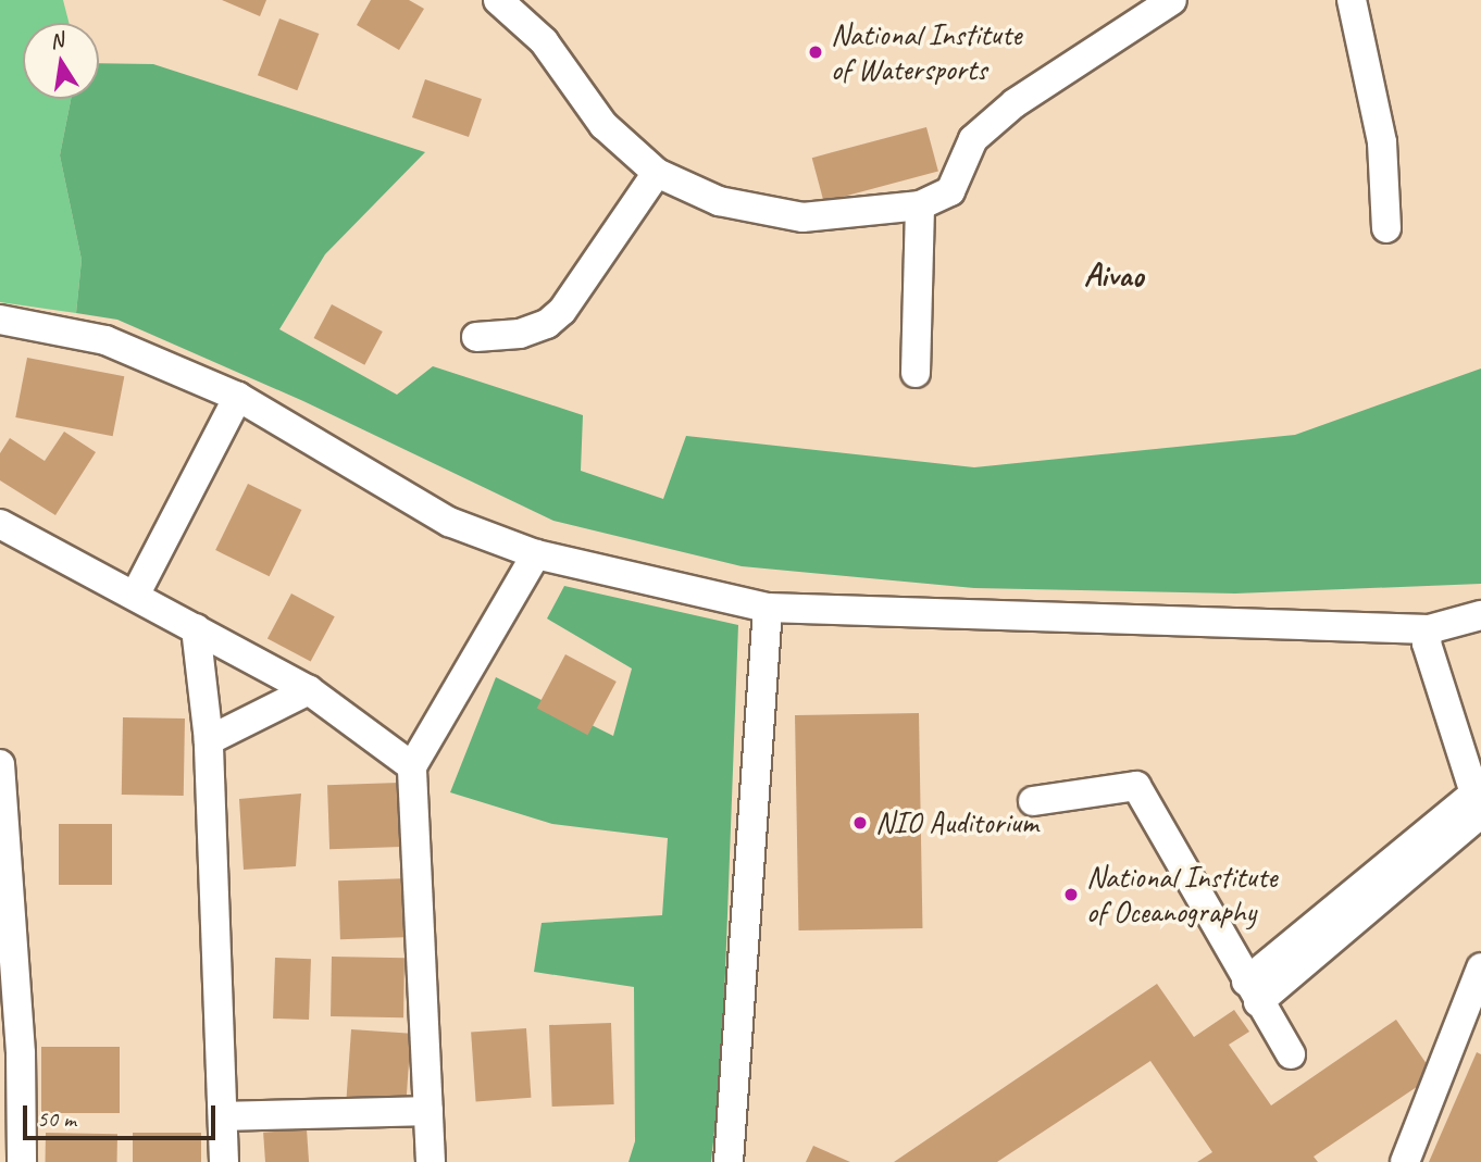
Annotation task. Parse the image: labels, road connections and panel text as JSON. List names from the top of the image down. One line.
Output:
{"districts":["Aivao"],"places":["National Institute of Watersports","NIO Auditorium","National Institute of Oceanography"],"scale_bar":"50 m","north":"top"}
